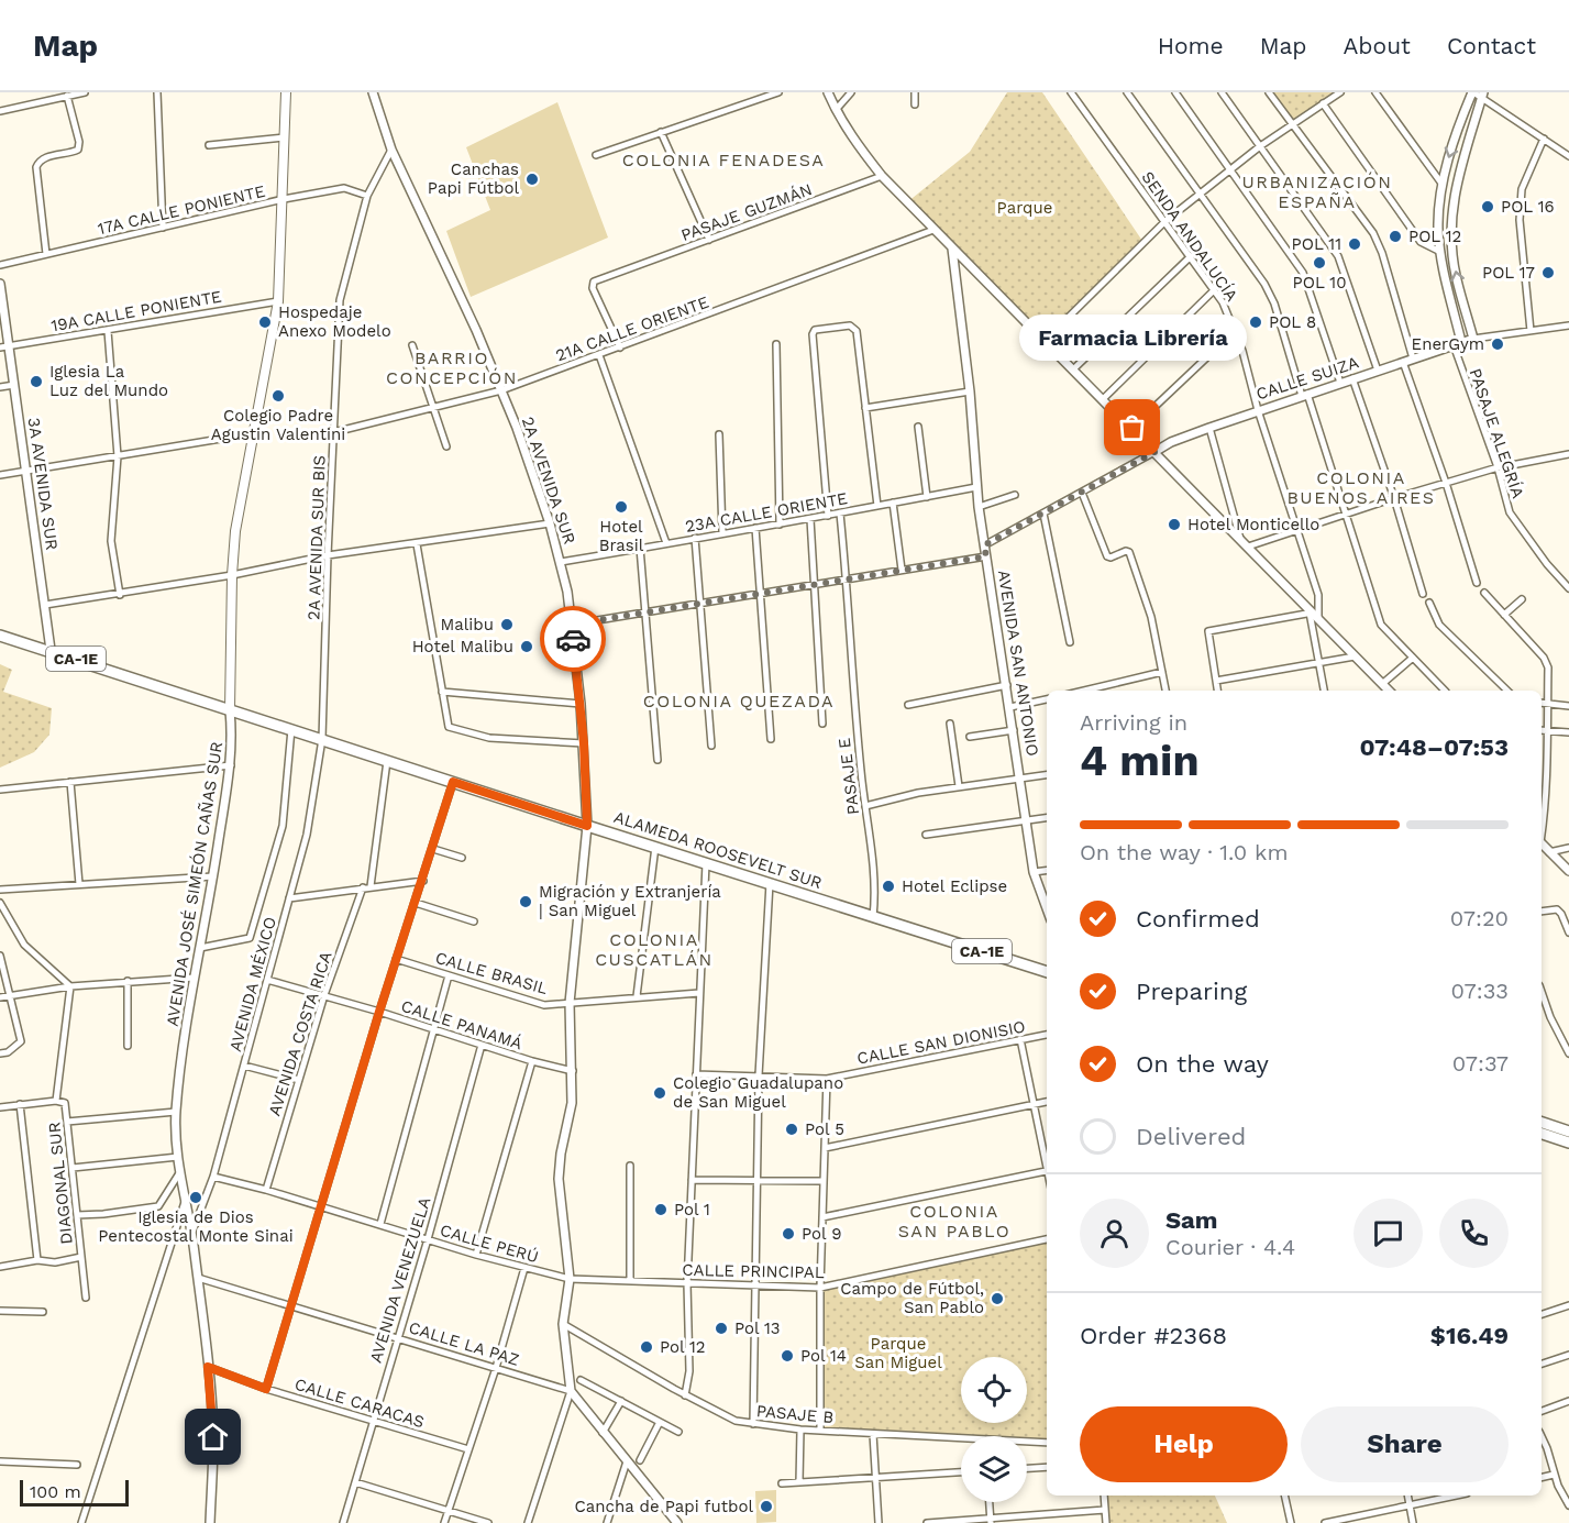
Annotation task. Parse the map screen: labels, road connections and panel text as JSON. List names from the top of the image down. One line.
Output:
{"streets":{"highway":["CA-1E","ALAMEDA ROOSEVELT SUR"],"main road":["AVENIDA JOSÉ SIMEÓN CAÑAS SUR"],"street":["17A CALLE PONIENTE","PASAJE GUZMÁN","SENDA ANDALUCÍA","19A CALLE PONIENTE","21A CALLE ORIENTE","CALLE SUIZA","PASAJE ALEGRÍA","2A AVENIDA SUR","3A AVENIDA SUR","23A CALLE ORIENTE","2A AVENIDA SUR BIS","AVENIDA SAN ANTONIO","PASAJE E","CALLE BRASIL","AVENIDA MÉXICO","CALLE PANAMÁ","AVENIDA COSTA RICA","CALLE SAN DIONISIO","DIAGONAL SUR","CALLE PERÚ","CALLE PRINCIPAL","AVENIDA VENEZUELA","CALLE LA PAZ","CALLE CARACAS","PASAJE B"]},"crossings":[["17A CALLE PONIENTE","2A AVENIDA SUR BIS"],["17A CALLE PONIENTE","AVENIDA JOSÉ SIMEÓN CAÑAS SUR"],["PASAJE GUZMÁN","21A CALLE ORIENTE"],["SENDA ANDALUCÍA","CALLE SUIZA"],["19A CALLE PONIENTE","3A AVENIDA SUR"],["19A CALLE PONIENTE","AVENIDA JOSÉ SIMEÓN CAÑAS SUR"],["21A CALLE ORIENTE","2A AVENIDA SUR"],["21A CALLE ORIENTE","2A AVENIDA SUR BIS"],["CALLE SUIZA","PASAJE ALEGRÍA"],["2A AVENIDA SUR","23A CALLE ORIENTE"],["2A AVENIDA SUR","2A AVENIDA SUR BIS"],["2A AVENIDA SUR","ALAMEDA ROOSEVELT SUR"],["2A AVENIDA SUR","CALLE BRASIL"],["2A AVENIDA SUR","CALLE PANAMÁ"],["2A AVENIDA SUR","CALLE PERÚ"],["2A AVENIDA SUR","CALLE PRINCIPAL"],["2A AVENIDA SUR","CALLE LA PAZ"],["2A AVENIDA SUR","PASAJE B"],["3A AVENIDA SUR","ALAMEDA ROOSEVELT SUR"],["23A CALLE ORIENTE","AVENIDA SAN ANTONIO"],["23A CALLE ORIENTE","PASAJE E"],["2A AVENIDA SUR BIS","ALAMEDA ROOSEVELT SUR"],["2A AVENIDA SUR BIS","AVENIDA MÉXICO"],["PASAJE E","ALAMEDA ROOSEVELT SUR"],["ALAMEDA ROOSEVELT SUR","AVENIDA JOSÉ SIMEÓN CAÑAS SUR"],["ALAMEDA ROOSEVELT SUR","AVENIDA MÉXICO"],["ALAMEDA ROOSEVELT SUR","AVENIDA COSTA RICA"],["AVENIDA JOSÉ SIMEÓN CAÑAS SUR","AVENIDA MÉXICO"],["AVENIDA JOSÉ SIMEÓN CAÑAS SUR","CALLE LA PAZ"],["AVENIDA JOSÉ SIMEÓN CAÑAS SUR","CALLE CARACAS"],["AVENIDA MÉXICO","CALLE PANAMÁ"],["AVENIDA MÉXICO","CALLE PERÚ"],["CALLE PANAMÁ","AVENIDA COSTA RICA"],["CALLE PANAMÁ","AVENIDA VENEZUELA"],["AVENIDA COSTA RICA","CALLE PERÚ"],["CALLE PERÚ","CALLE PRINCIPAL"],["CALLE PERÚ","AVENIDA VENEZUELA"],["AVENIDA VENEZUELA","CALLE LA PAZ"],["AVENIDA VENEZUELA","CALLE CARACAS"]],"districts":["COLONIA FENADESA","URBANIZACIÓN ESPAÑA","BARRIO CONCEPCIÓN","COLONIA BUENOS AIRES","COLONIA QUEZADA","COLONIA CUSCATLÁN","COLONIA SAN PABLO"],"parks":["Parque","Parque San Miguel"],"places":["Canchas Papi Fútbol","POL 16","POL 12","POL 11","POL 10","POL 17","Hospedaje Anexo Modelo","POL 8","EnerGym","Iglesia La Luz del Mundo","Colegio Padre Agustin Valentini","Farmacia Librería","Hotel Brasil","Hotel Monticello","Malibu","Hotel Malibu","Hotel Eclipse","Migración y Extranjería | San Miguel","Colegio Guadalupano de San Miguel","Pol 5","Iglesia de Dios Pentecostal Monte Sinai","Pol 1","Pol 9","Campo de Fútbol, San Pablo","Pol 13","Pol 12","Pol 14","Cancha de Papi futbol"],"scale_bar":"100 m","page":{"header":"Map","nav":["Home","Map","About","Contact"],"bubble":"Farmacia Librería","heading":["4 min","Arriving in","07:48–07:53"],"panel":["Sam","Courier · 4.4","Order #2368","$16.49"],"bar":"On the way · 1.0 km","list":[["Confirmed","07:20"],["Preparing","07:33"],["On the way","07:37"],"Delivered"],"buttons":["Help","Share"],"scale":"100 m"}}
